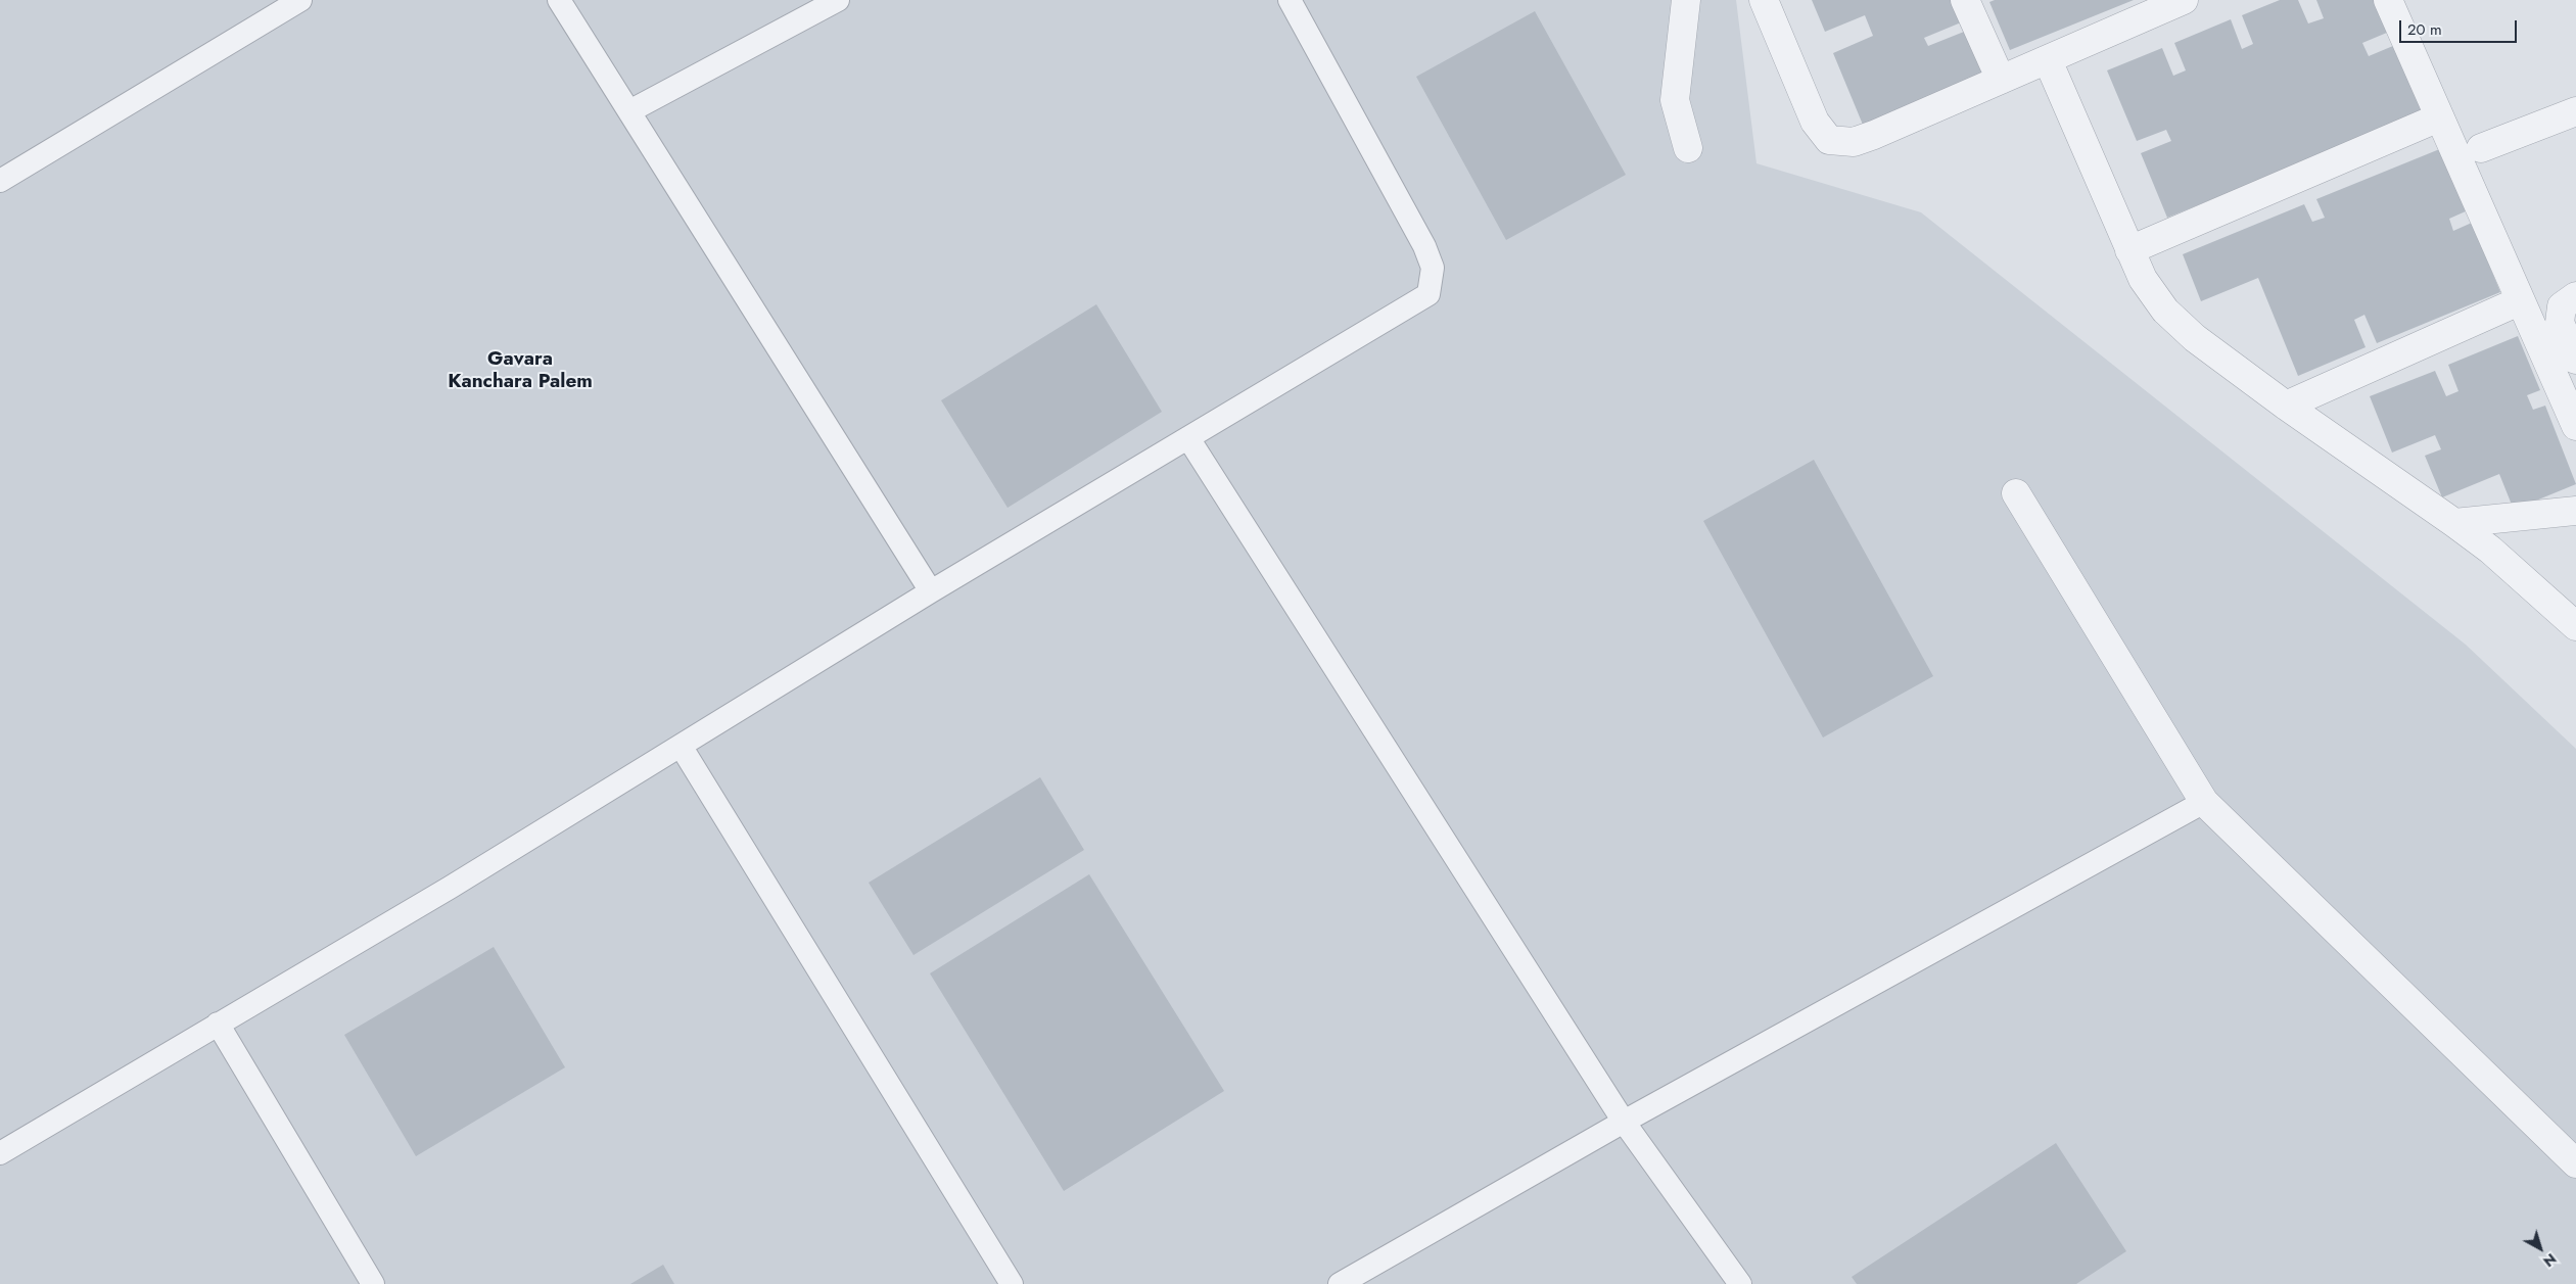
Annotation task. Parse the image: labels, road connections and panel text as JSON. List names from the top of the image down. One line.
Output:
{"districts":["Gavara Kanchara Palem"],"scale_bar":"20 m","north":"bottom right"}
